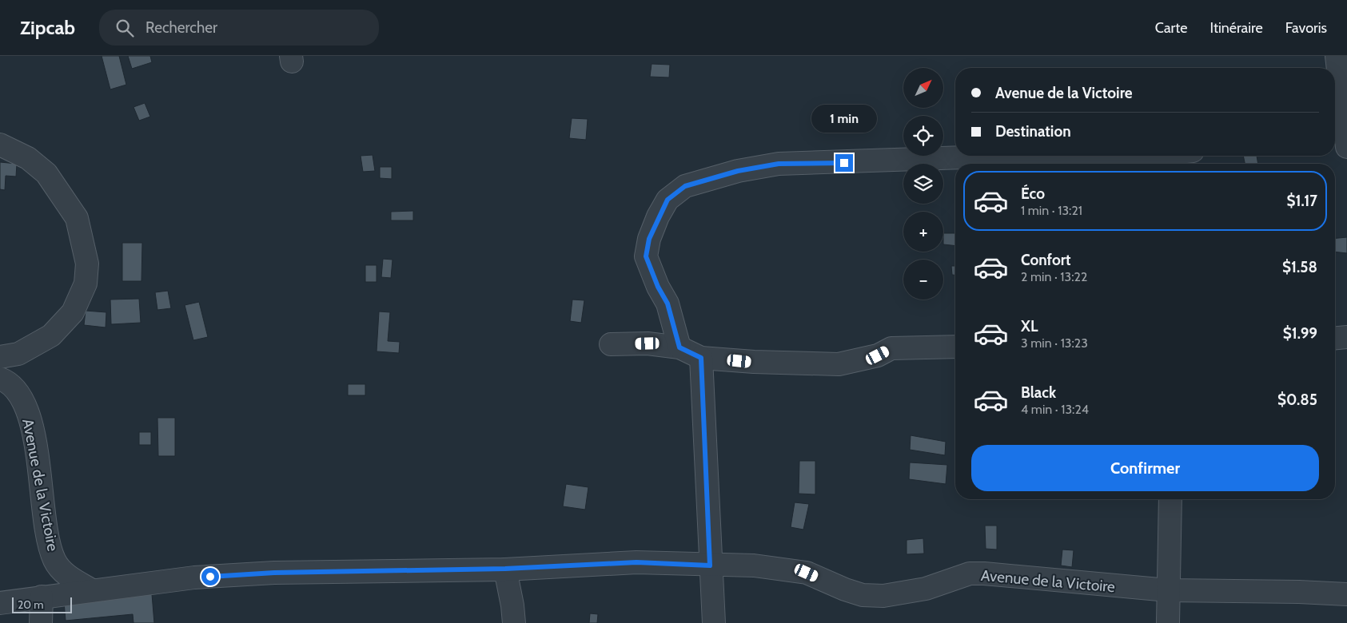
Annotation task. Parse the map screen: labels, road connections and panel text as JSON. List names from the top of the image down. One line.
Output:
{"streets":{"street":["Avenue de la Victoire"]},"scale_bar":"20 m","north":"top right","page":{"header":"Zipcab","search":"Rechercher","nav":["Carte","Itinéraire","Favoris"],"map_buttons":["+","−"],"banner":["Avenue de la Victoire","Destination"],"bubble":"1 min","list":[{"name":"Éco","note":"1 min · 13:21","value":"$1.17"},{"name":"Confort","note":"2 min · 13:22","value":"$1.58"},{"name":"XL","note":"3 min · 13:23","value":"$1.99"},{"name":"Black","note":"4 min · 13:24","value":"$0.85"}],"buttons":"Confirmer","scale":"20 m"}}
